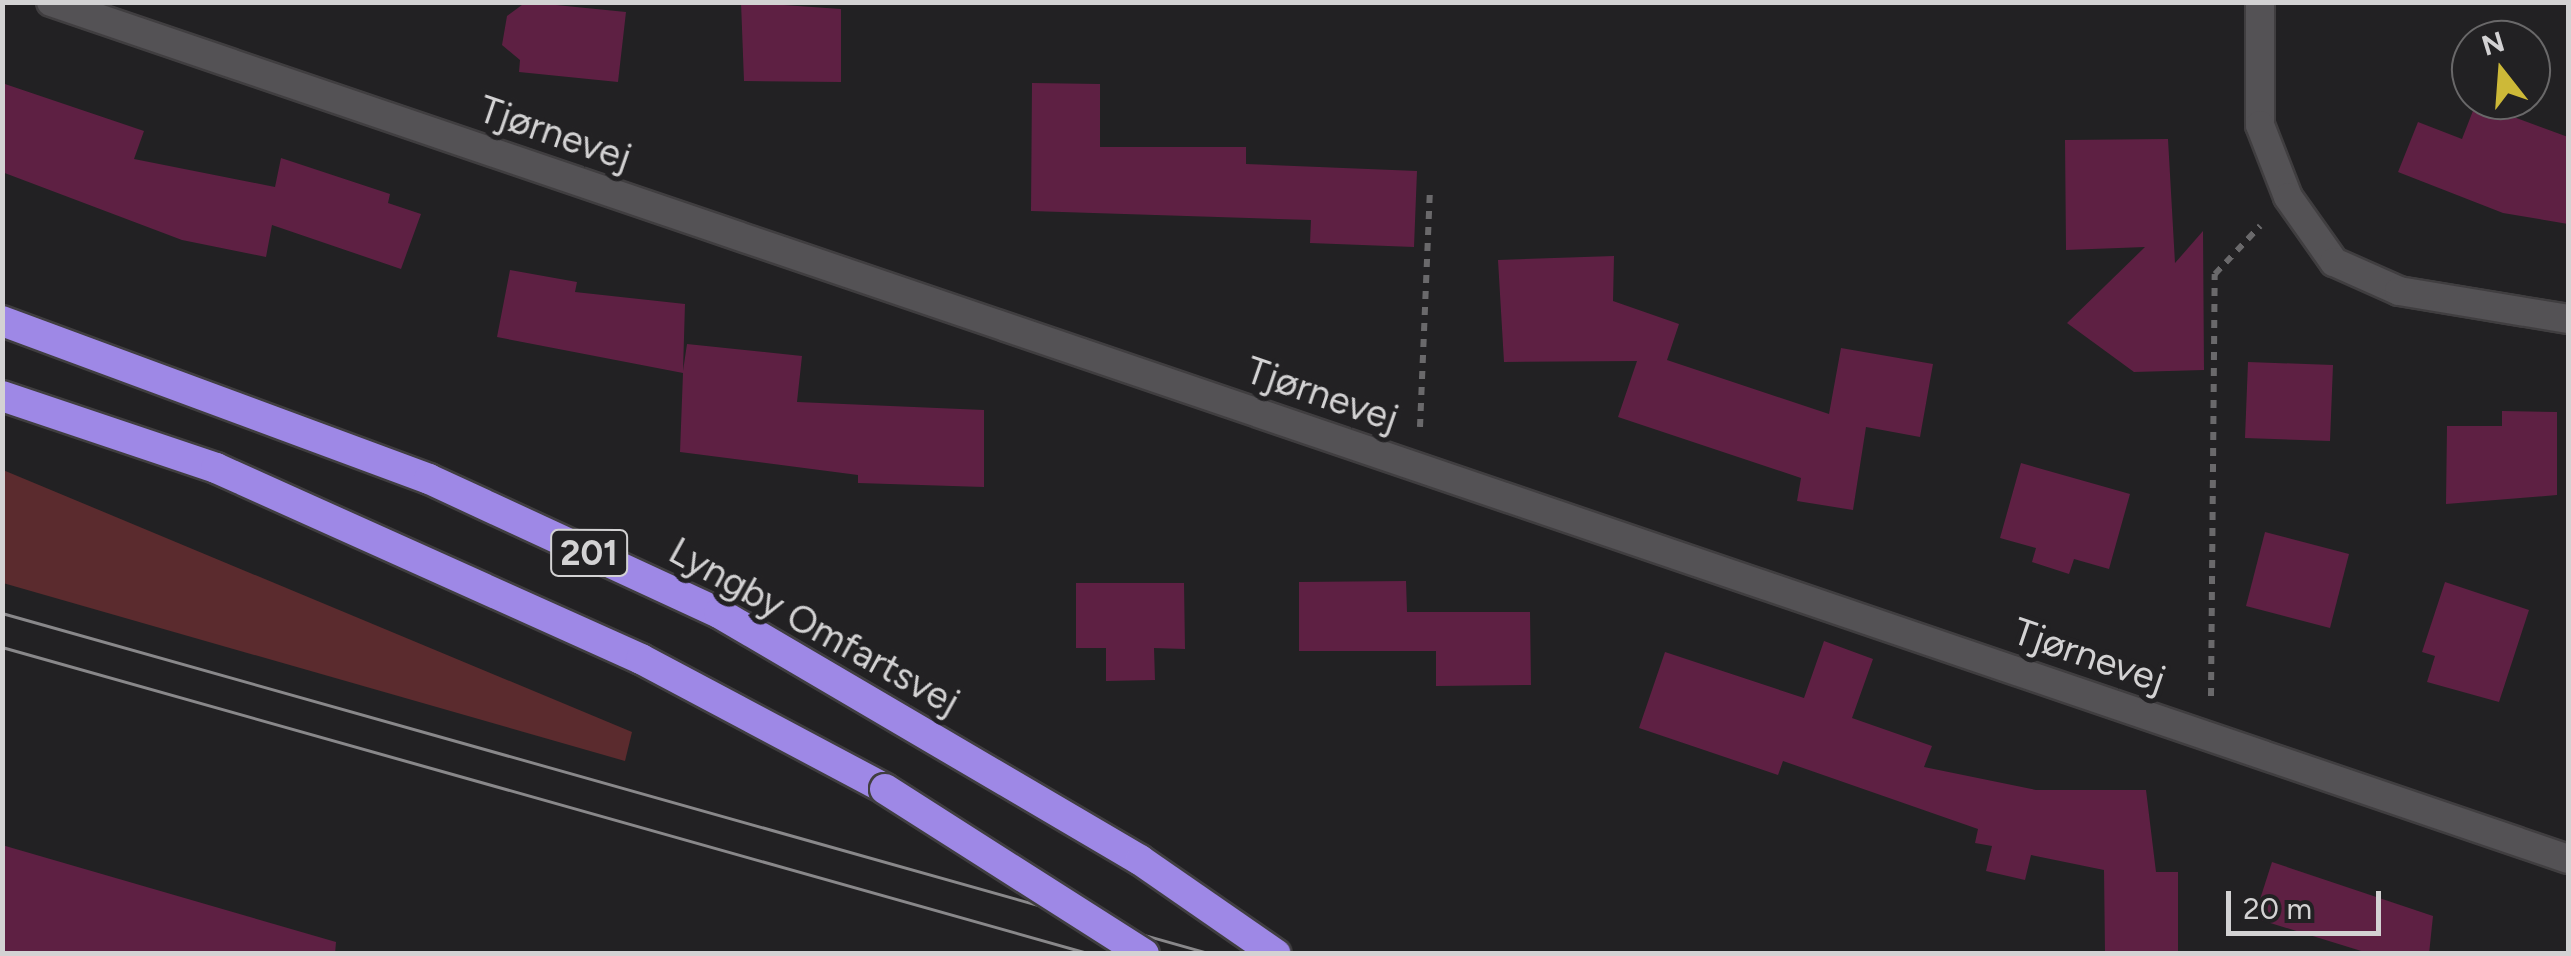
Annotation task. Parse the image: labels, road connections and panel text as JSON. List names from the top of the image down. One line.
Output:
{"streets":{"highway":["201","Lyngby Omfartsvej"],"street":["Tjørnevej"]},"scale_bar":"20 m","north":"top"}
